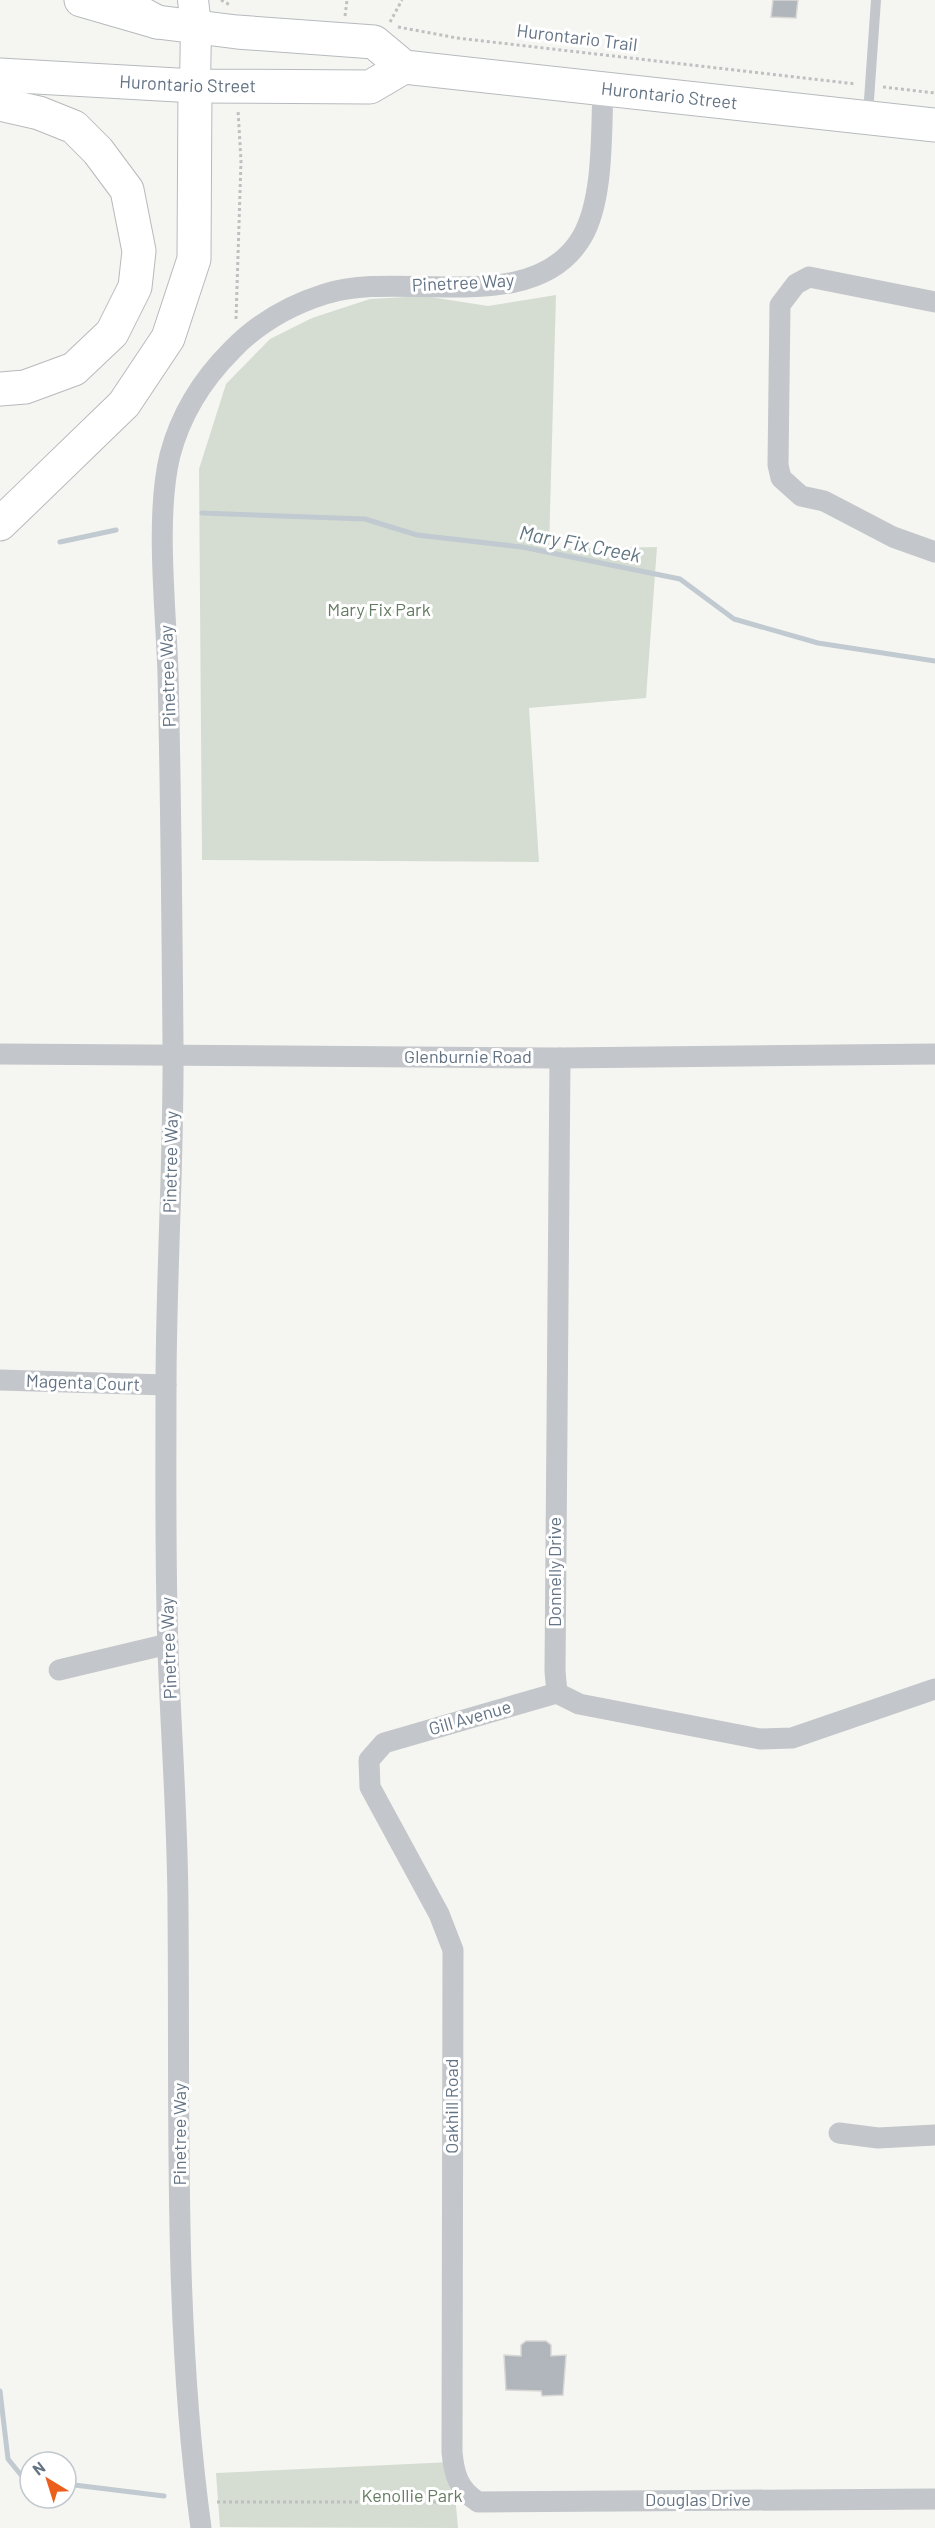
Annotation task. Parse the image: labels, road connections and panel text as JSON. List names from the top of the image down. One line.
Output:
{"streets":{"main road":["Hurontario Street"],"street":["Pinetree Way","Glenburnie Road","Magenta Court","Donnelly Drive","Gill Avenue","Oakhill Road","Douglas Drive"],"path":["Hurontario Trail"]},"crossings":[["Hurontario Street","Pinetree Way"],["Pinetree Way","Glenburnie Road"],["Pinetree Way","Magenta Court"],["Glenburnie Road","Donnelly Drive"],["Donnelly Drive","Gill Avenue"],["Gill Avenue","Oakhill Road"],["Oakhill Road","Douglas Drive"]],"water":["Mary Fix Creek"],"parks":["Mary Fix Park","Kenollie Park"],"north":"top left"}
